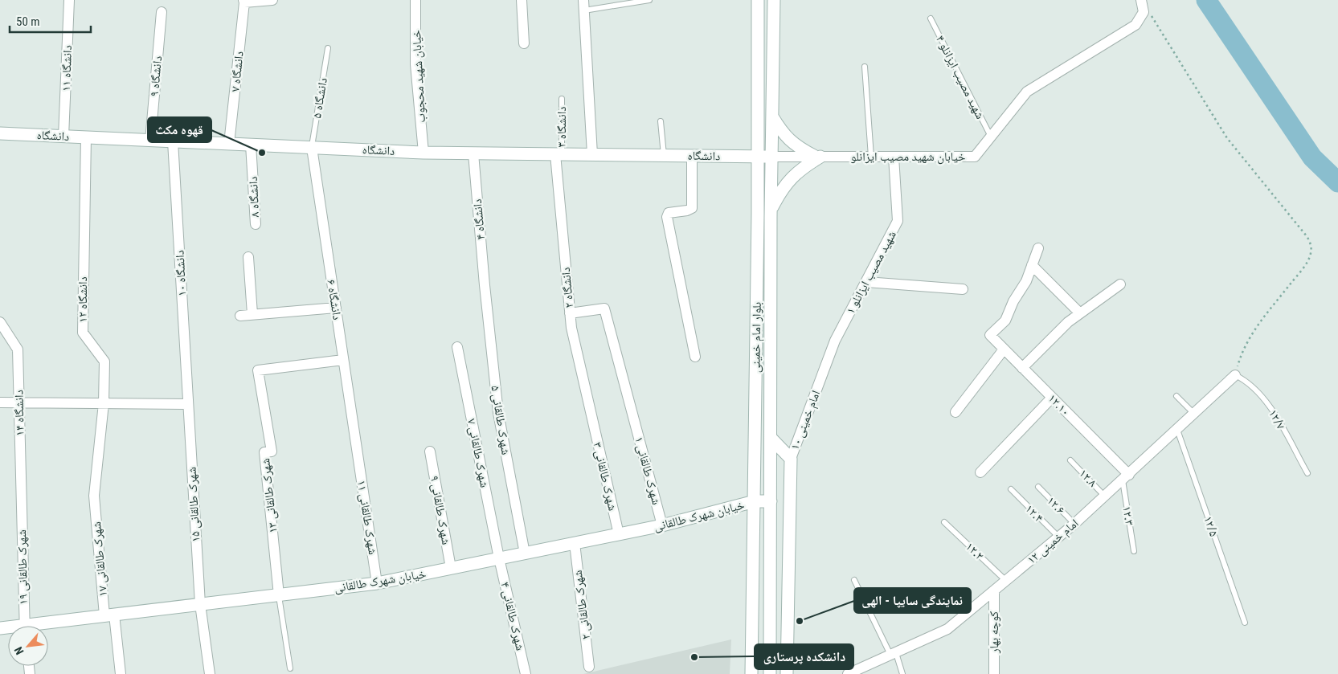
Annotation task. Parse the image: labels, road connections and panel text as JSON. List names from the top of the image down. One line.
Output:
{"streets":{"main road":["دانشگاه","بلوار امام خمینی","خیابان شهرک طالقانی"],"street":["دانشگاه ۱۱","دانشگاه ۷","دانشگاه ۹","خیابان شهید محجوب","خیابان شهید مصیب ایزانلو","دانشگاه ۸","دانشگاه ۴","شهید مصیب ایزانلو ۱","دانشگاه ۱۰","دانشگاه ۲","دانشگاه ۱۲","دانشگاه ۶","۱۲.۱۰","دانشگاه ۱۴","شهرک طالقانی ۵","امام خمینی ۱۰","شهرک طالقانی ۷","شهرک طالقانی ۱","شهرک طالقانی ۳","شهرک طالقانی ۱۳","شهرک طالقانی ۱۵","شهرک طالقانی ۹","شهرک طالقانی ۱۱","امام خمینی ۱۲","شهرک طالقانی ۱۷","شهرک طالقانی ۱۹","شهرک طالقانی ۲","شهرک طالقانی ۴","کوچه بهار"],"lane":["شهید مصیب ایزانلو ۴","دانشگاه ۵","دانشگاه ۳","۱۲/۷","۱۲.۸","۱۲.۶","۱۲.۴","۱۲.۳","۱۲/۵","۱۲.۲"]},"crossings":[["دانشگاه ۱۱","دانشگاه"],["دانشگاه ۷","دانشگاه"],["دانشگاه ۹","دانشگاه"],["خیابان شهید محجوب","دانشگاه"],["شهید مصیب ایزانلو ۴","خیابان شهید مصیب ایزانلو"],["دانشگاه ۵","دانشگاه"],["دانشگاه ۵","دانشگاه ۶"],["دانشگاه ۳","دانشگاه"],["دانشگاه ۳","دانشگاه ۲"],["دانشگاه","خیابان شهید مصیب ایزانلو"],["دانشگاه","دانشگاه ۸"],["دانشگاه","دانشگاه ۴"],["دانشگاه","دانشگاه ۱۰"],["دانشگاه","دانشگاه ۲"],["دانشگاه","دانشگاه ۱۲"],["دانشگاه","دانشگاه ۶"],["دانشگاه","بلوار امام خمینی"],["خیابان شهید مصیب ایزانلو","شهید مصیب ایزانلو ۱"],["خیابان شهید مصیب ایزانلو","بلوار امام خمینی"],["دانشگاه ۴","شهرک طالقانی ۵"],["شهید مصیب ایزانلو ۱","امام خمینی ۱۰"],["دانشگاه ۱۰","شهرک طالقانی ۱۵"],["دانشگاه ۲","شهرک طالقانی ۱"],["دانشگاه ۲","شهرک طالقانی ۳"],["دانشگاه ۱۲","شهرک طالقانی ۱۷"],["دانشگاه ۶","شهرک طالقانی ۱۳"],["دانشگاه ۶","شهرک طالقانی ۱۱"],["بلوار امام خمینی","خیابان شهرک طالقانی"],["۱۲.۱۰","۱۲.۳"],["۱۲.۱۰","امام خمینی ۱۲"],["دانشگاه ۱۴","شهرک طالقانی ۱۹"],["۱۲/۷","امام خمینی ۱۲"],["شهرک طالقانی ۵","خیابان شهرک طالقانی"],["شهرک طالقانی ۷","خیابان شهرک طالقانی"],["شهرک طالقانی ۷","شهرک طالقانی ۴"],["شهرک طالقانی ۱","خیابان شهرک طالقانی"],["شهرک طالقانی ۳","خیابان شهرک طالقانی"],["۱۲.۸","امام خمینی ۱۲"],["شهرک طالقانی ۱۳","خیابان شهرک طالقانی"],["شهرک طالقانی ۱۵","خیابان شهرک طالقانی"],["۱۲.۶","امام خمینی ۱۲"],["شهرک طالقانی ۹","خیابان شهرک طالقانی"],["۱۲.۴","امام خمینی ۱۲"],["خیابان شهرک طالقانی","شهرک طالقانی ۱۱"],["خیابان شهرک طالقانی","شهرک طالقانی ۱۷"],["خیابان شهرک طالقانی","شهرک طالقانی ۲"],["خیابان شهرک طالقانی","شهرک طالقانی ۴"],["۱۲.۳","امام خمینی ۱۲"],["۱۲/۵","امام خمینی ۱۲"],["امام خمینی ۱۲","۱۲.۲"],["امام خمینی ۱۲","کوچه بهار"]],"places":["قهوه مکث","نمایندگی سایپا - الهی","دانشکده پرستاری"],"scale_bar":"50 m","north":"bottom left"}
